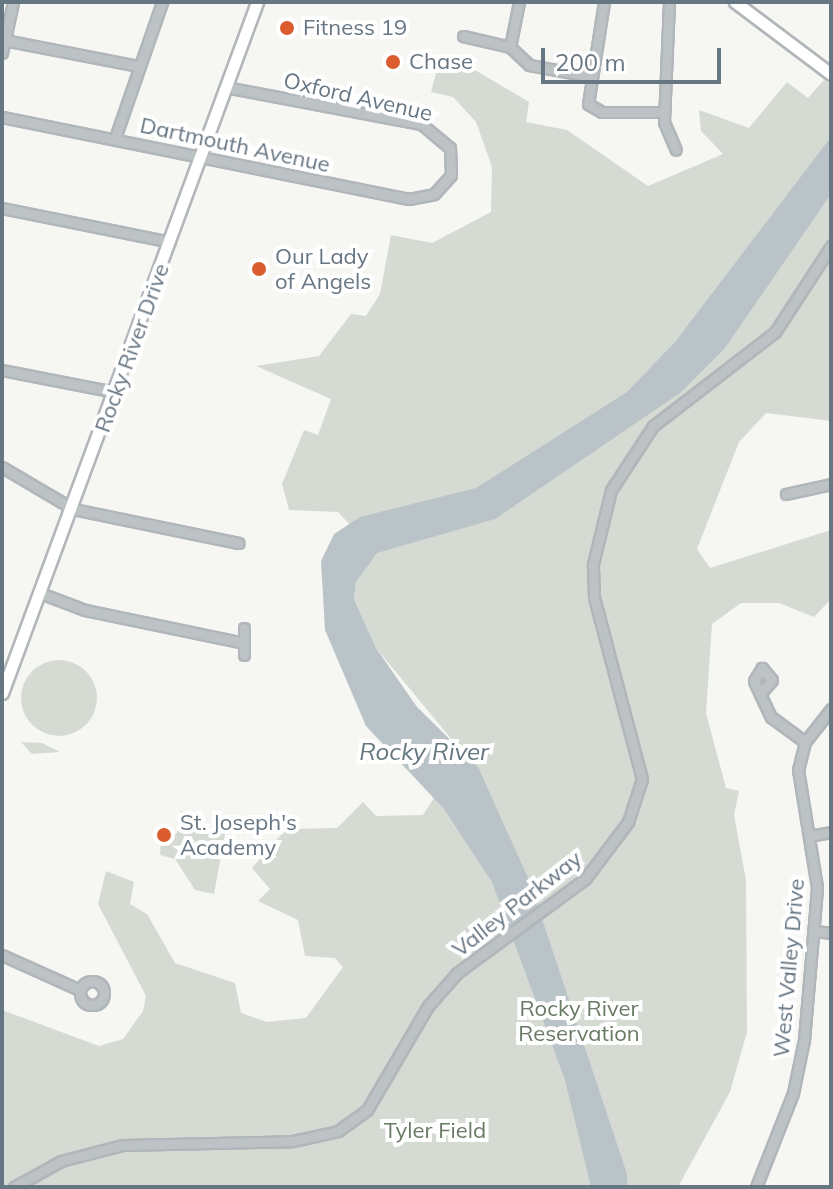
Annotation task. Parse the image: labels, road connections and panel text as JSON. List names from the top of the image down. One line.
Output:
{"streets":{"main road":["Rocky River Drive"],"street":["Oxford Avenue","Dartmouth Avenue","Valley Parkway","West Valley Drive"]},"crossings":[["Oxford Avenue","Dartmouth Avenue"],["Oxford Avenue","Rocky River Drive"],["Dartmouth Avenue","Rocky River Drive"]],"water":["Rocky River"],"parks":["Rocky River Reservation","Tyler Field"],"places":["Fitness 19","Chase","Our Lady of Angels","St. Joseph's Academy"],"scale_bar":"200 m"}
